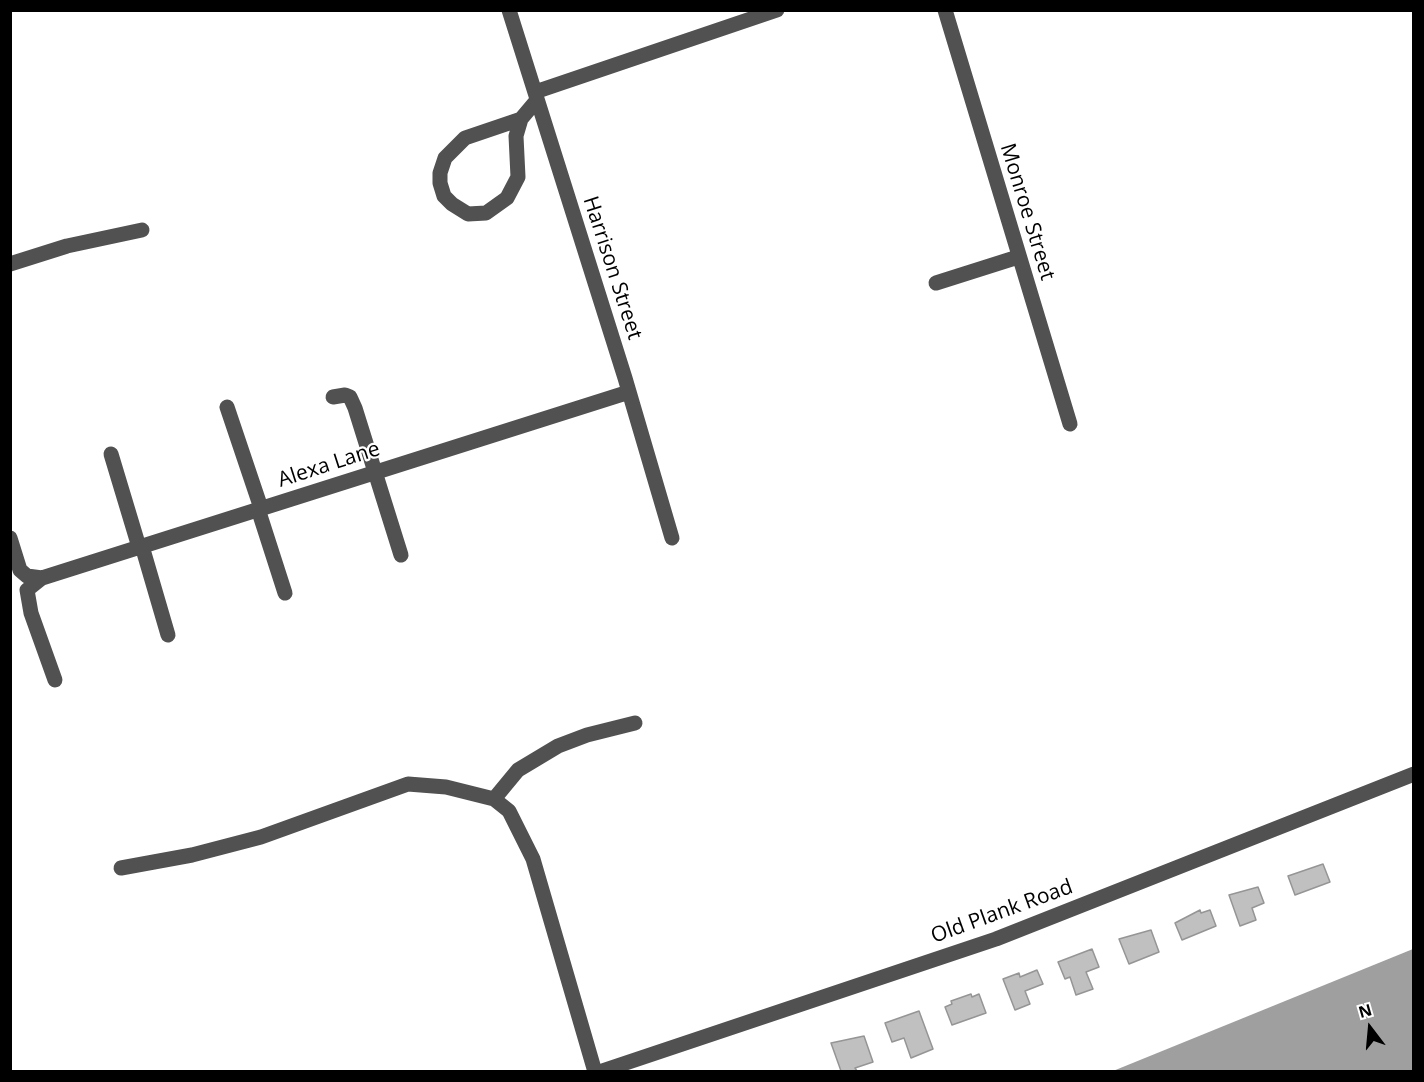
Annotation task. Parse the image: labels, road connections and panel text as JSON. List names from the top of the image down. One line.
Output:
{"streets":{"street":["Monroe Street","Harrison Street","Alexa Lane","Old Plank Road"]},"crossings":[["Harrison Street","Alexa Lane"]],"north":"top"}
